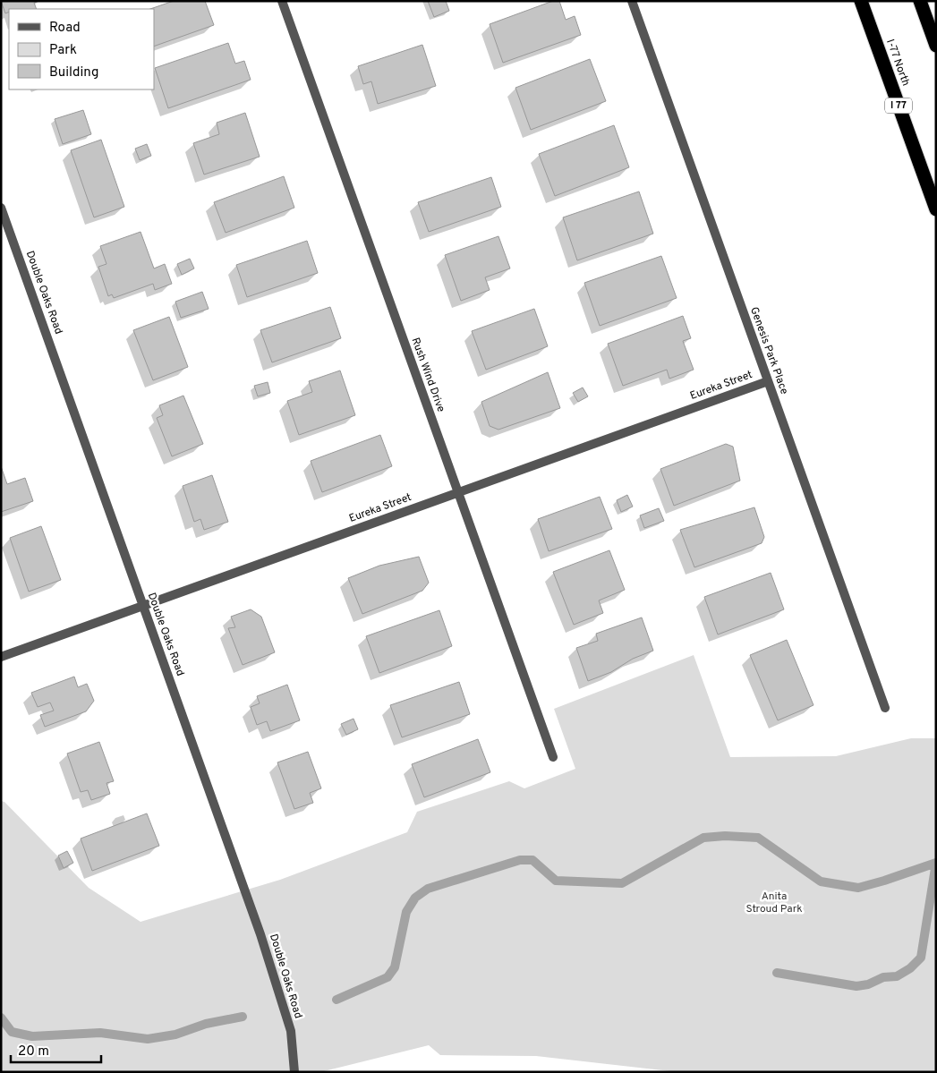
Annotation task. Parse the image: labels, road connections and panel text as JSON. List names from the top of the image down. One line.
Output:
{"streets":{"highway":["I-77 North","I 77"],"street":["Double Oaks Road","Genesis Park Place","Rush Wind Drive","Eureka Street"]},"crossings":[["Double Oaks Road","Eureka Street"],["Genesis Park Place","Eureka Street"],["Rush Wind Drive","Eureka Street"]],"parks":["Anita Stroud Park"],"legend":["Road","Park","Building"],"scale_bar":"20 m"}
